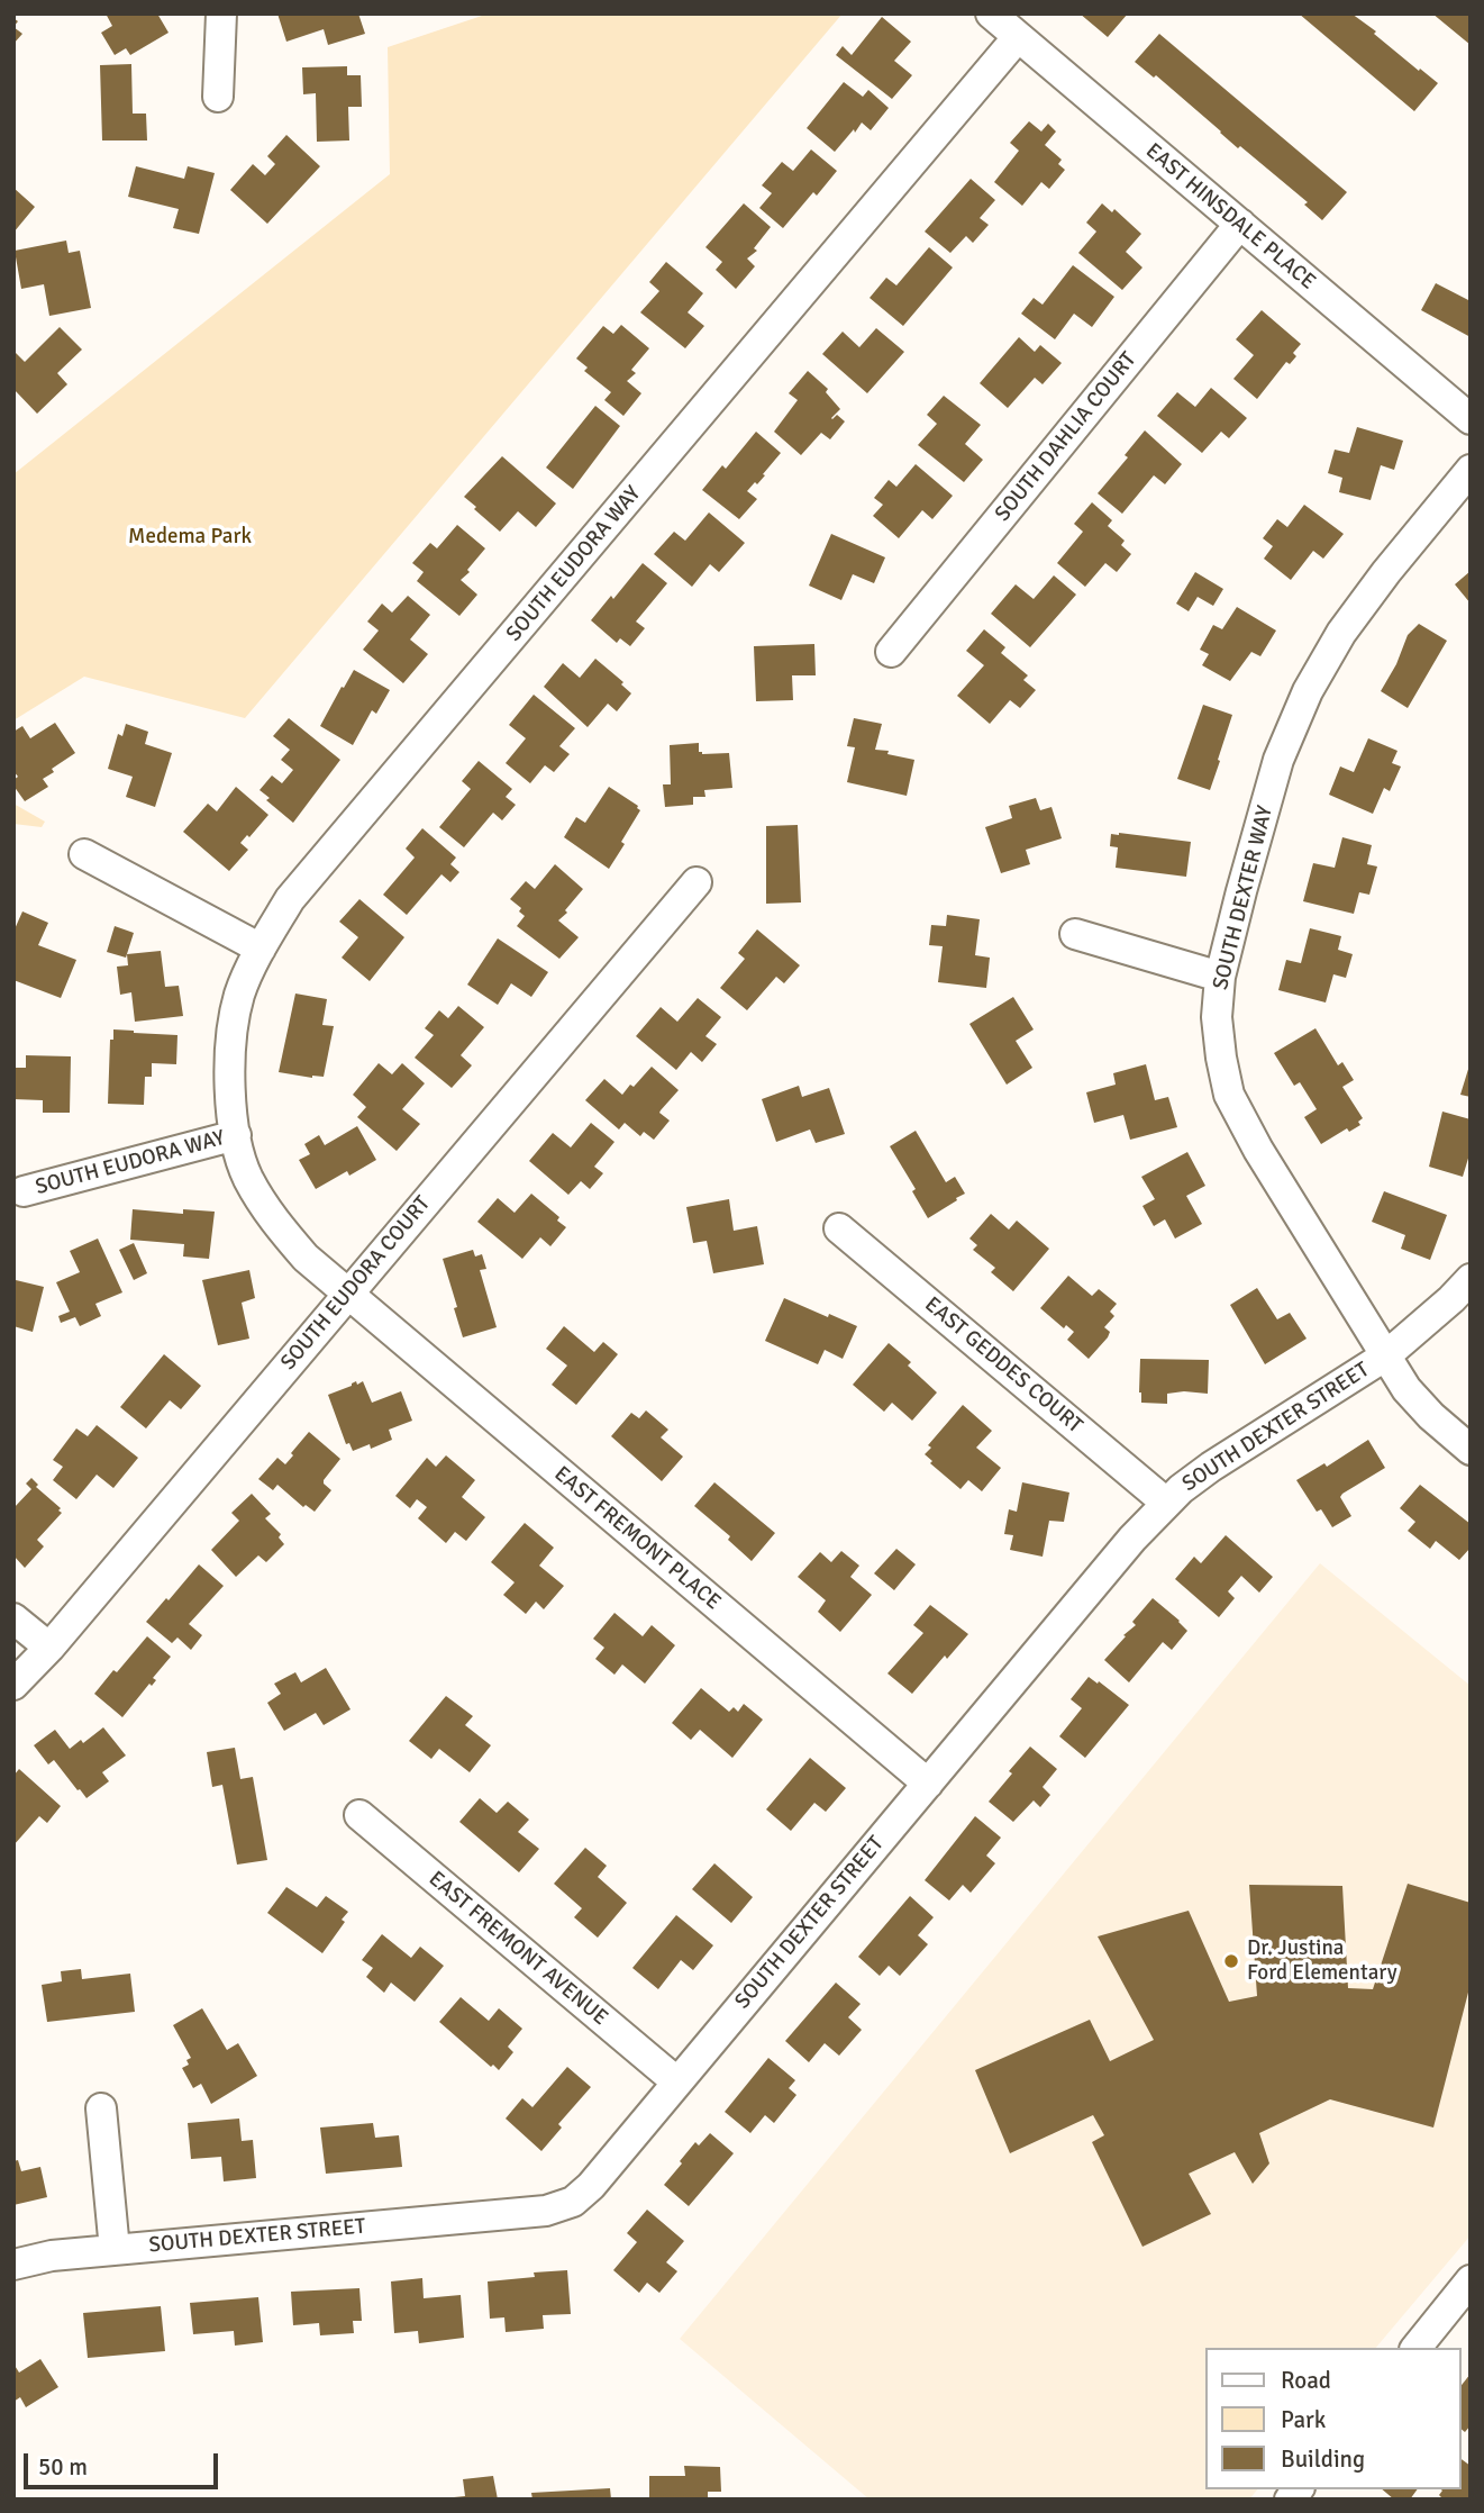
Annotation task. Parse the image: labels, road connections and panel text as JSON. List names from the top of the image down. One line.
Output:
{"streets":{"street":["EAST HINSDALE PLACE","SOUTH DAHLIA COURT","SOUTH EUDORA WAY","SOUTH DEXTER WAY","SOUTH EUDORA COURT","EAST GEDDES COURT","SOUTH DEXTER STREET","EAST FREMONT PLACE","EAST FREMONT AVENUE"]},"crossings":[["EAST HINSDALE PLACE","SOUTH DAHLIA COURT"],["EAST HINSDALE PLACE","SOUTH EUDORA WAY"],["SOUTH EUDORA WAY","SOUTH EUDORA COURT"],["SOUTH EUDORA WAY","EAST FREMONT PLACE"],["SOUTH DEXTER WAY","SOUTH DEXTER STREET"],["SOUTH EUDORA COURT","EAST FREMONT PLACE"],["EAST GEDDES COURT","SOUTH DEXTER STREET"],["SOUTH DEXTER STREET","EAST FREMONT PLACE"],["SOUTH DEXTER STREET","EAST FREMONT AVENUE"]],"parks":["Medema Park"],"places":["Dr. Justina Ford Elementary"],"legend":["Road","Park","Building"],"scale_bar":"50 m"}
